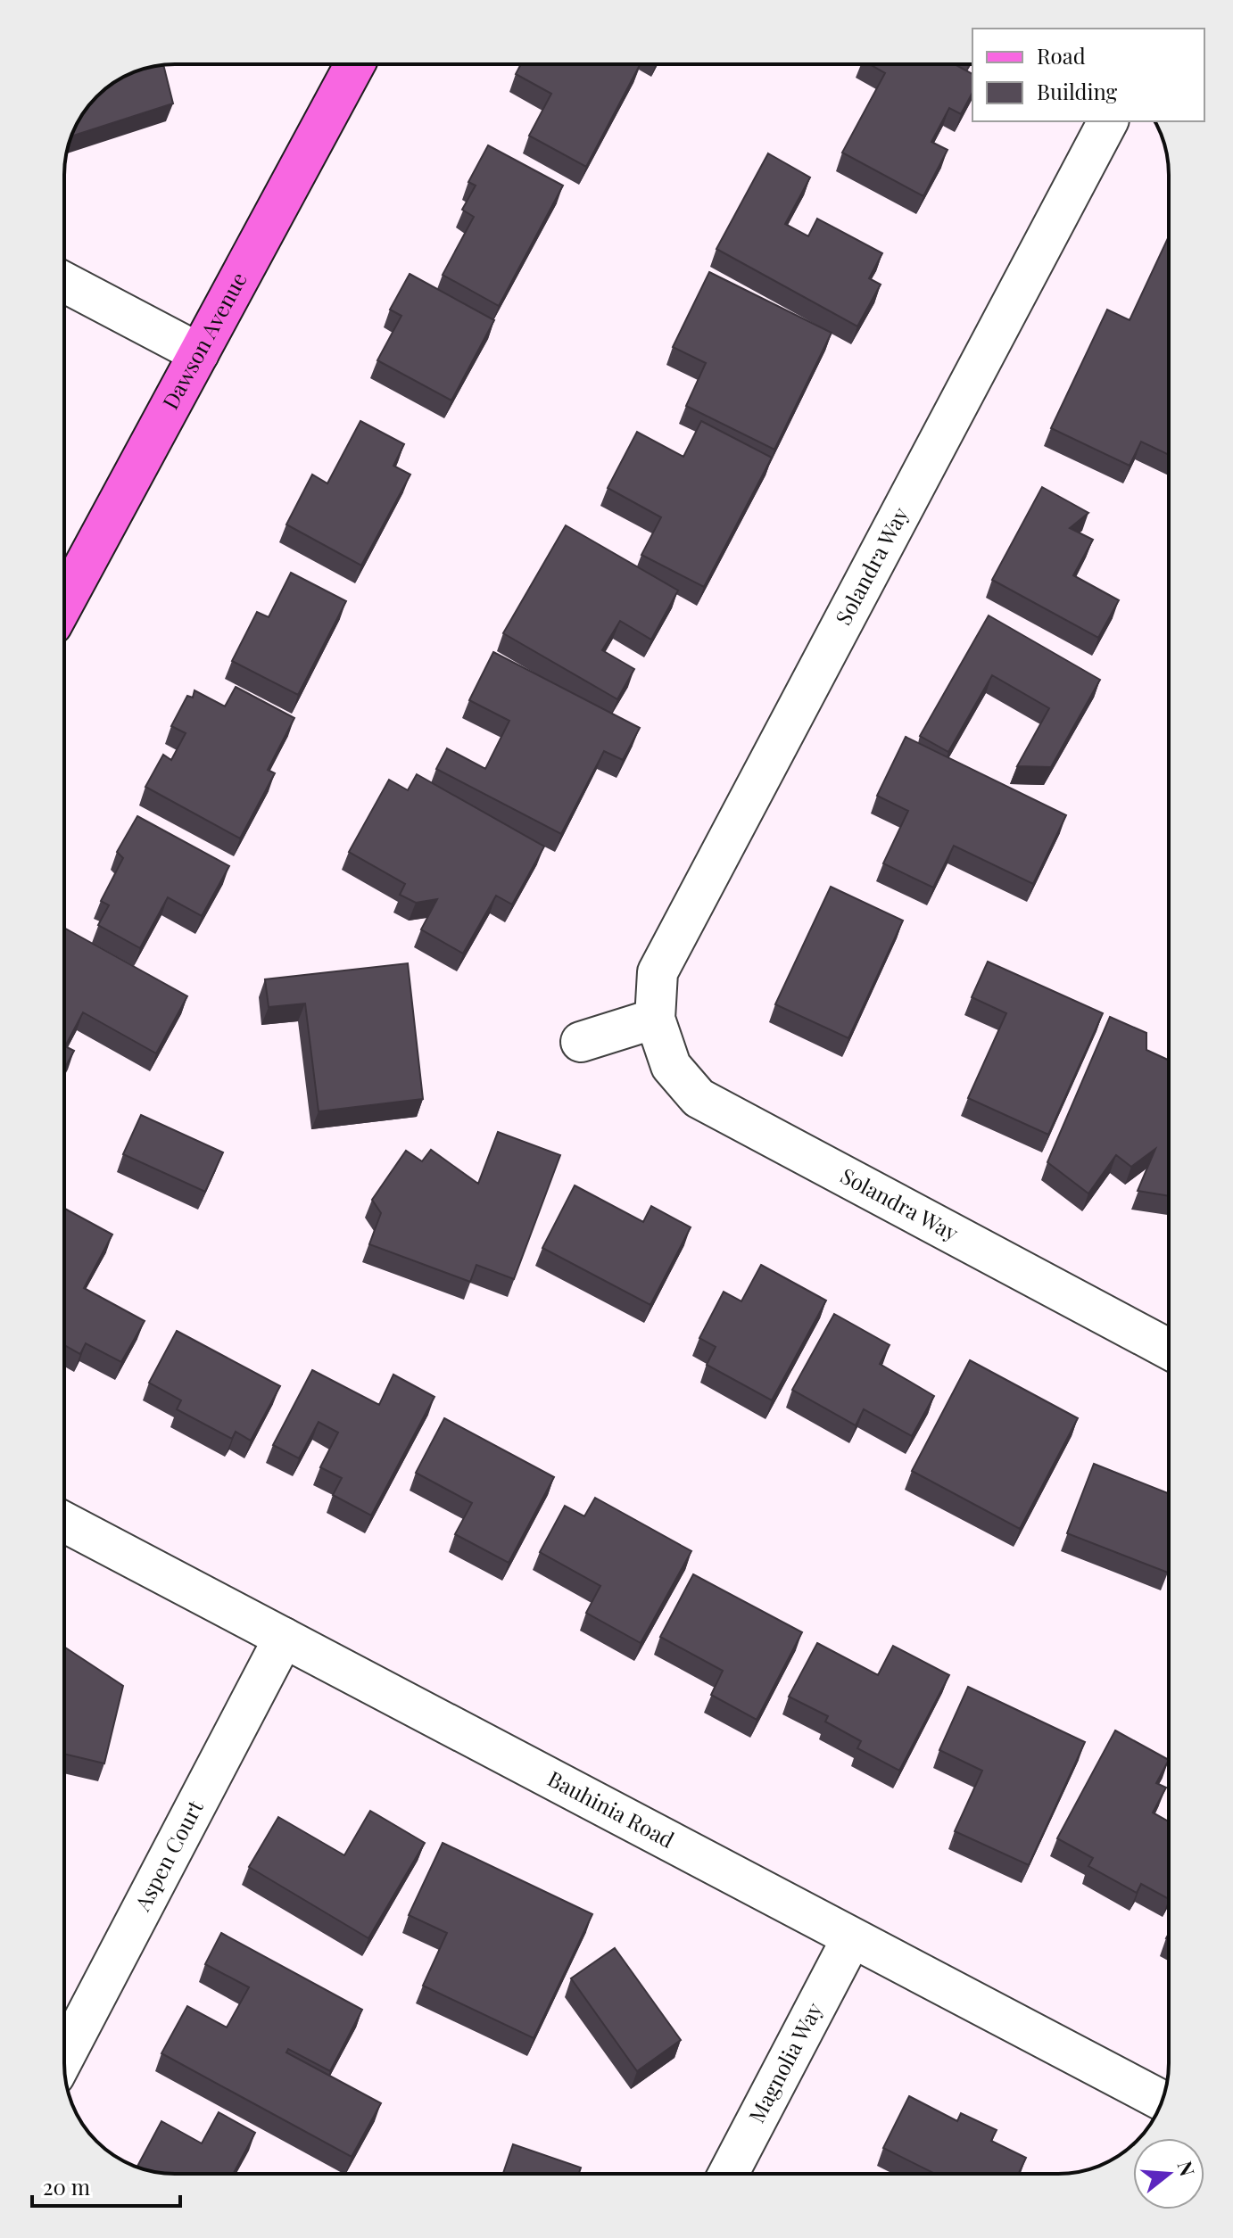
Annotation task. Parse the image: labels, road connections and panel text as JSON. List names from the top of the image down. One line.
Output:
{"streets":{"main road":["Dawson Avenue"],"street":["Solandra Way","Bauhinia Road","Aspen Court","Magnolia Way"]},"crossings":[["Bauhinia Road","Aspen Court"],["Bauhinia Road","Magnolia Way"]],"legend":["Road","Building"],"scale_bar":"20 m","north":"right"}
